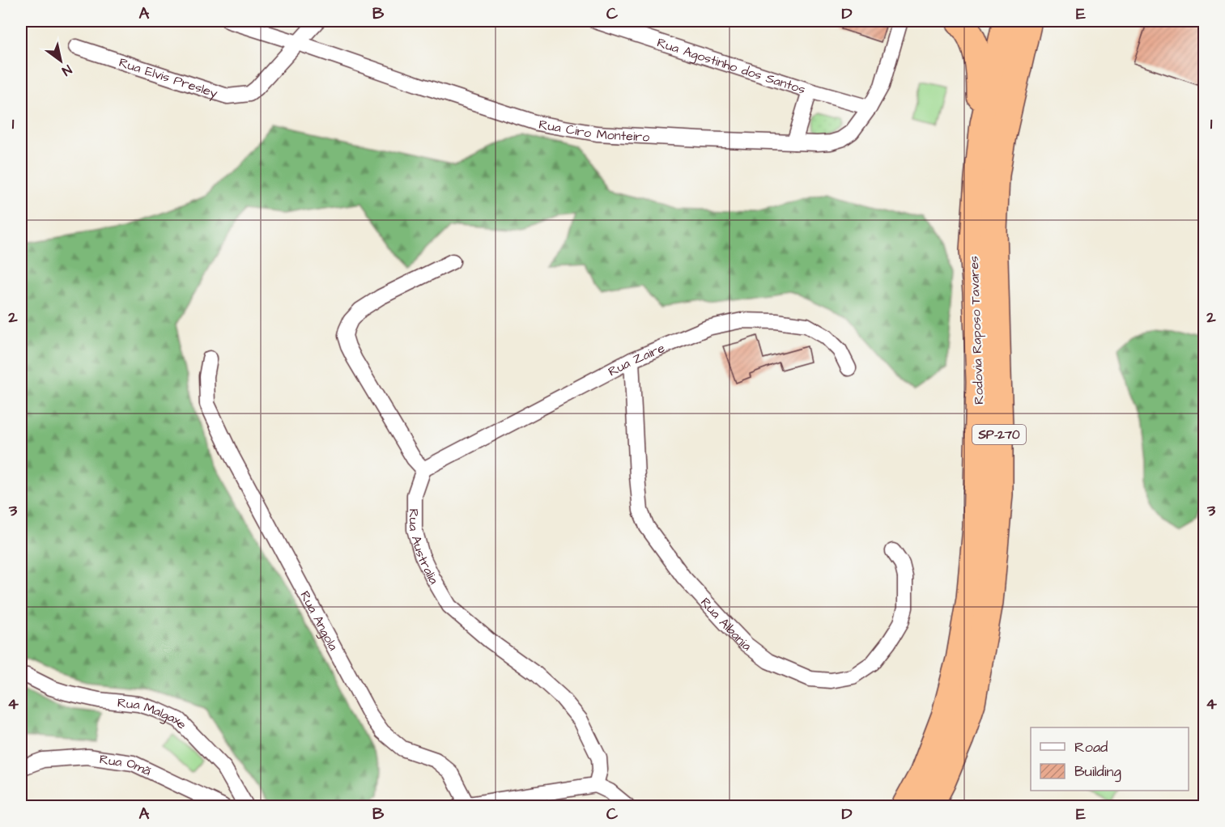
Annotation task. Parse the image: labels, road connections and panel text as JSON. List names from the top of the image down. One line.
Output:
{"streets":{"highway":["Rodovia Raposo Tavares","SP-270"],"street":["Rua Agostinho dos Santos","Rua Elvis Presley","Rua Ciro Monteiro","Rua Zaire","Rua Australia","Rua Angola","Rua Albania","Rua Malgaxe","Rua Omã"]},"crossings":[["Rua Agostinho dos Santos","Rua Ciro Monteiro"],["Rua Elvis Presley","Rua Ciro Monteiro"],["Rua Zaire","Rua Australia"],["Rua Zaire","Rua Albania"]],"legend":["Road","Building"],"north":"bottom right","grid":{"columns":["A","B","C","D","E"],"rows":["1","2","3","4"]}}
